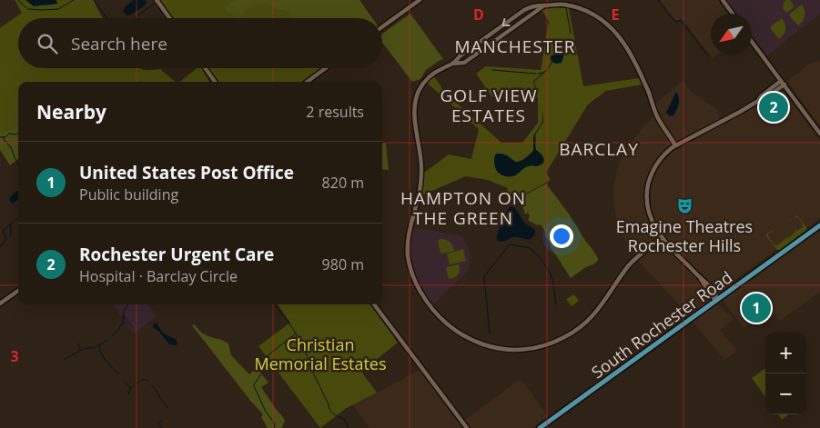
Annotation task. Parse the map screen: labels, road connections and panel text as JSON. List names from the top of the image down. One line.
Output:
{"streets":{"main road":["South Rochester Road"]},"districts":["MANCHESTER","GOLF VIEW ESTATES","BARCLAY","HAMPTON ON THE GREEN"],"parks":["Christian Memorial Estates"],"places":{"theatre":["Emagine Theatres Rochester Hills"]},"north":"bottom left","page":{"search":"Search here","heading":["Nearby","2 results"],"pins":["2","1"],"list":[{"mark":"1","name":"United States Post Office","note":"Public building","value":"820 m"},{"mark":"2","name":"Rochester Urgent Care","note":"Hospital · Barclay Circle","value":"980 m"}],"map_buttons":["+","−"]},"grid":{"columns":["D","E"],"rows":["3"]}}
